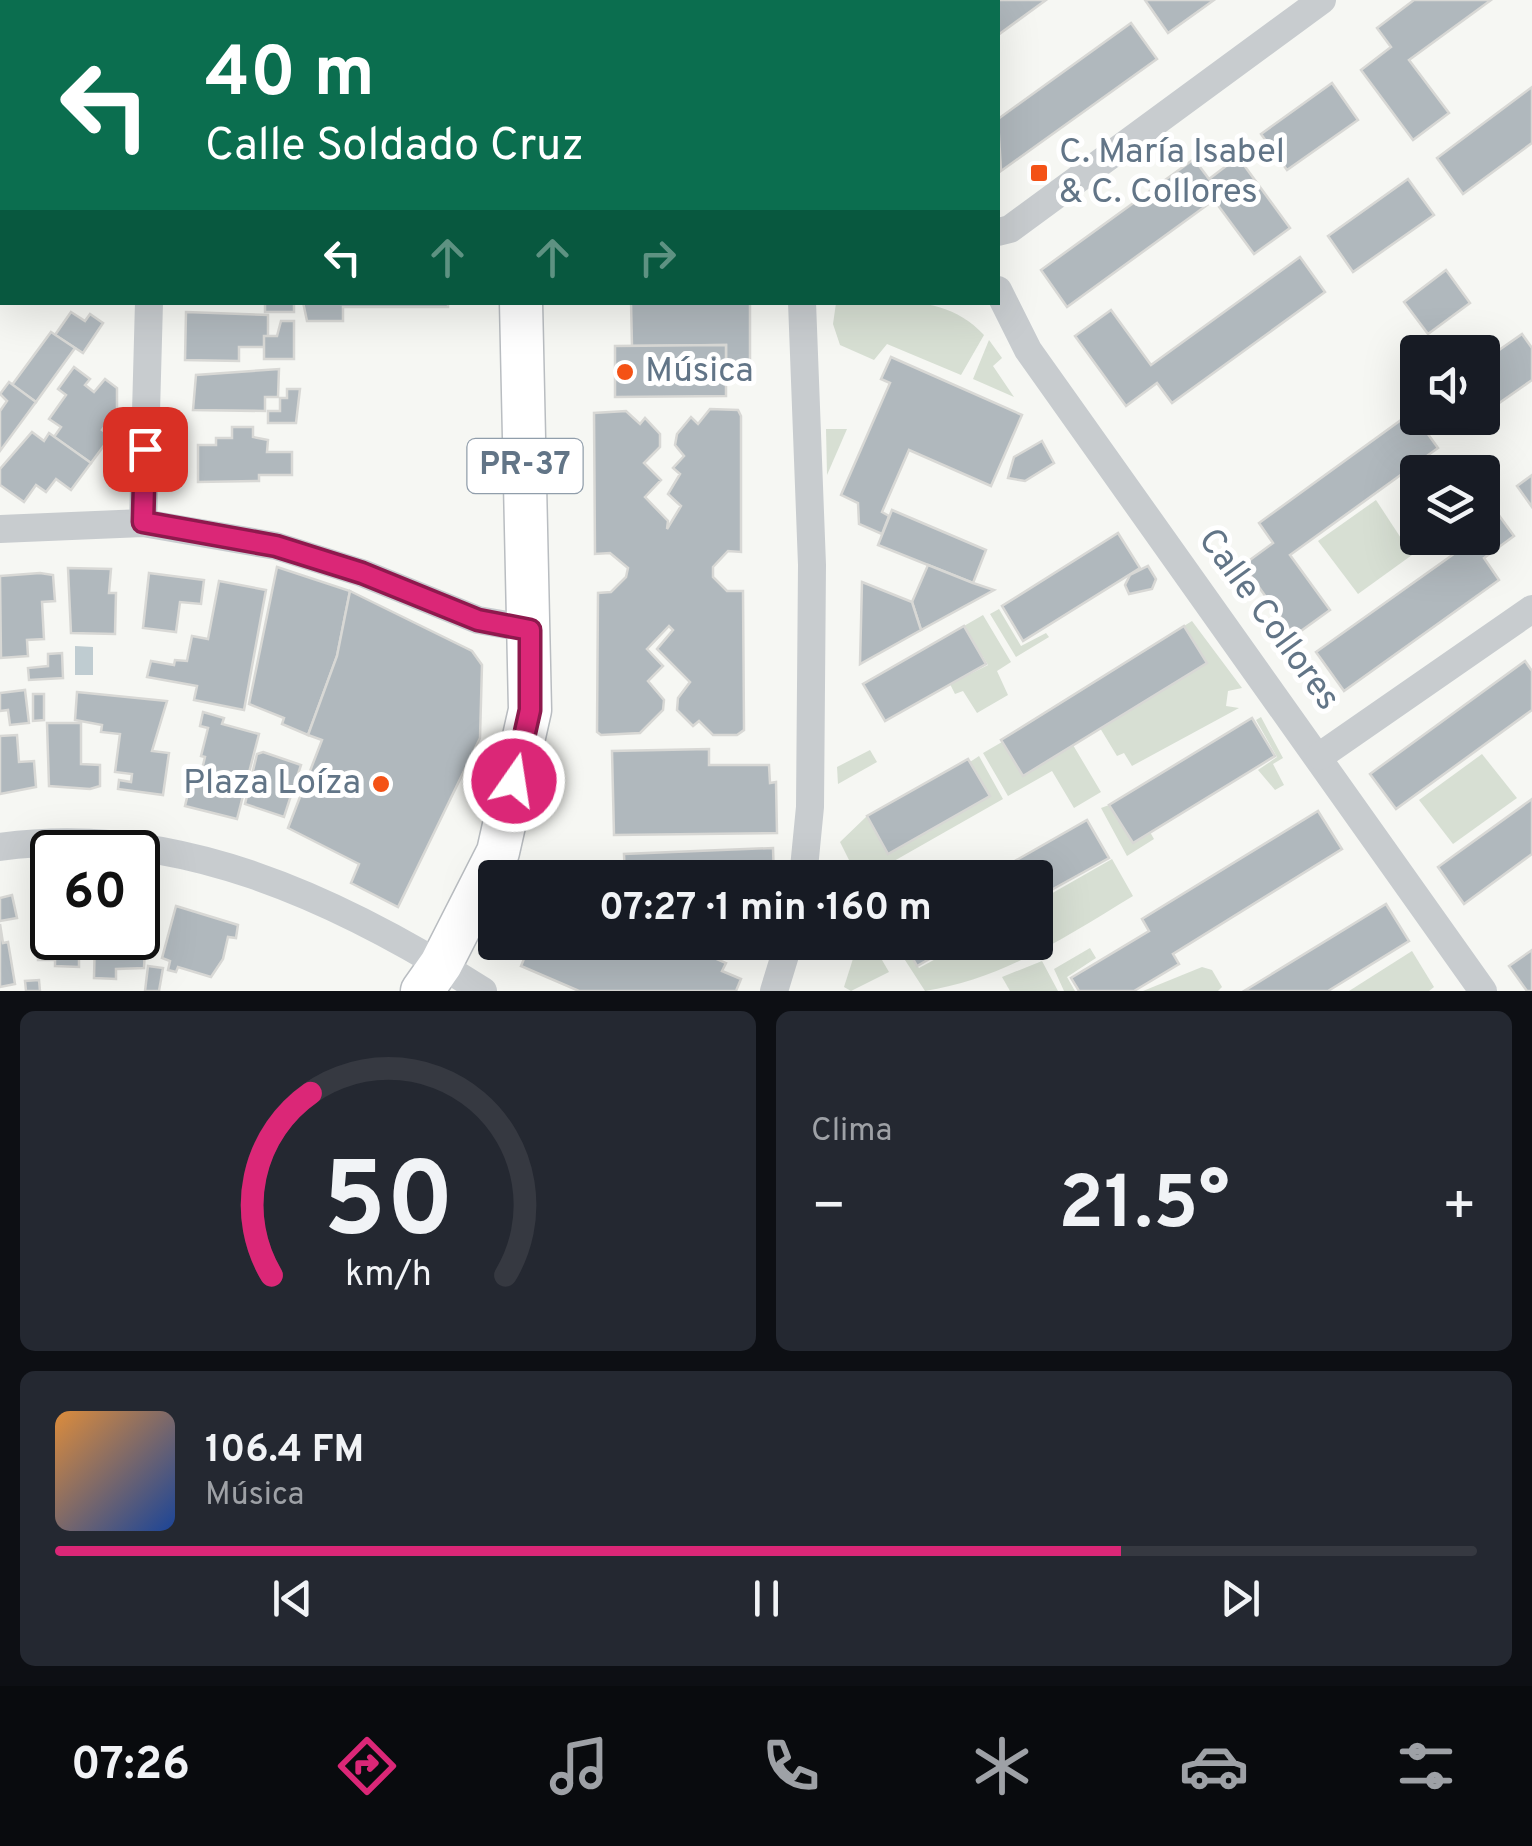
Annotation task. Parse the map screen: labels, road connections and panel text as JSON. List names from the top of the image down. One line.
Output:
{"streets":{"main road":["PR-37"],"street":["Calle Collores"]},"places":{"transit":["C. María Isabel & C. Collores"],"other":["Música","Plaza Loíza"]},"page":{"turn":["40 m","Calle Soldado Cruz"],"limit":"60","trip":"07:27 · 1 min · 160 m","tile":"Clima","heat":["−","21.5°","+"],"song":["106.4 FM","Música"],"tabs":"07:26","gauge":["50","km/h"]}}
